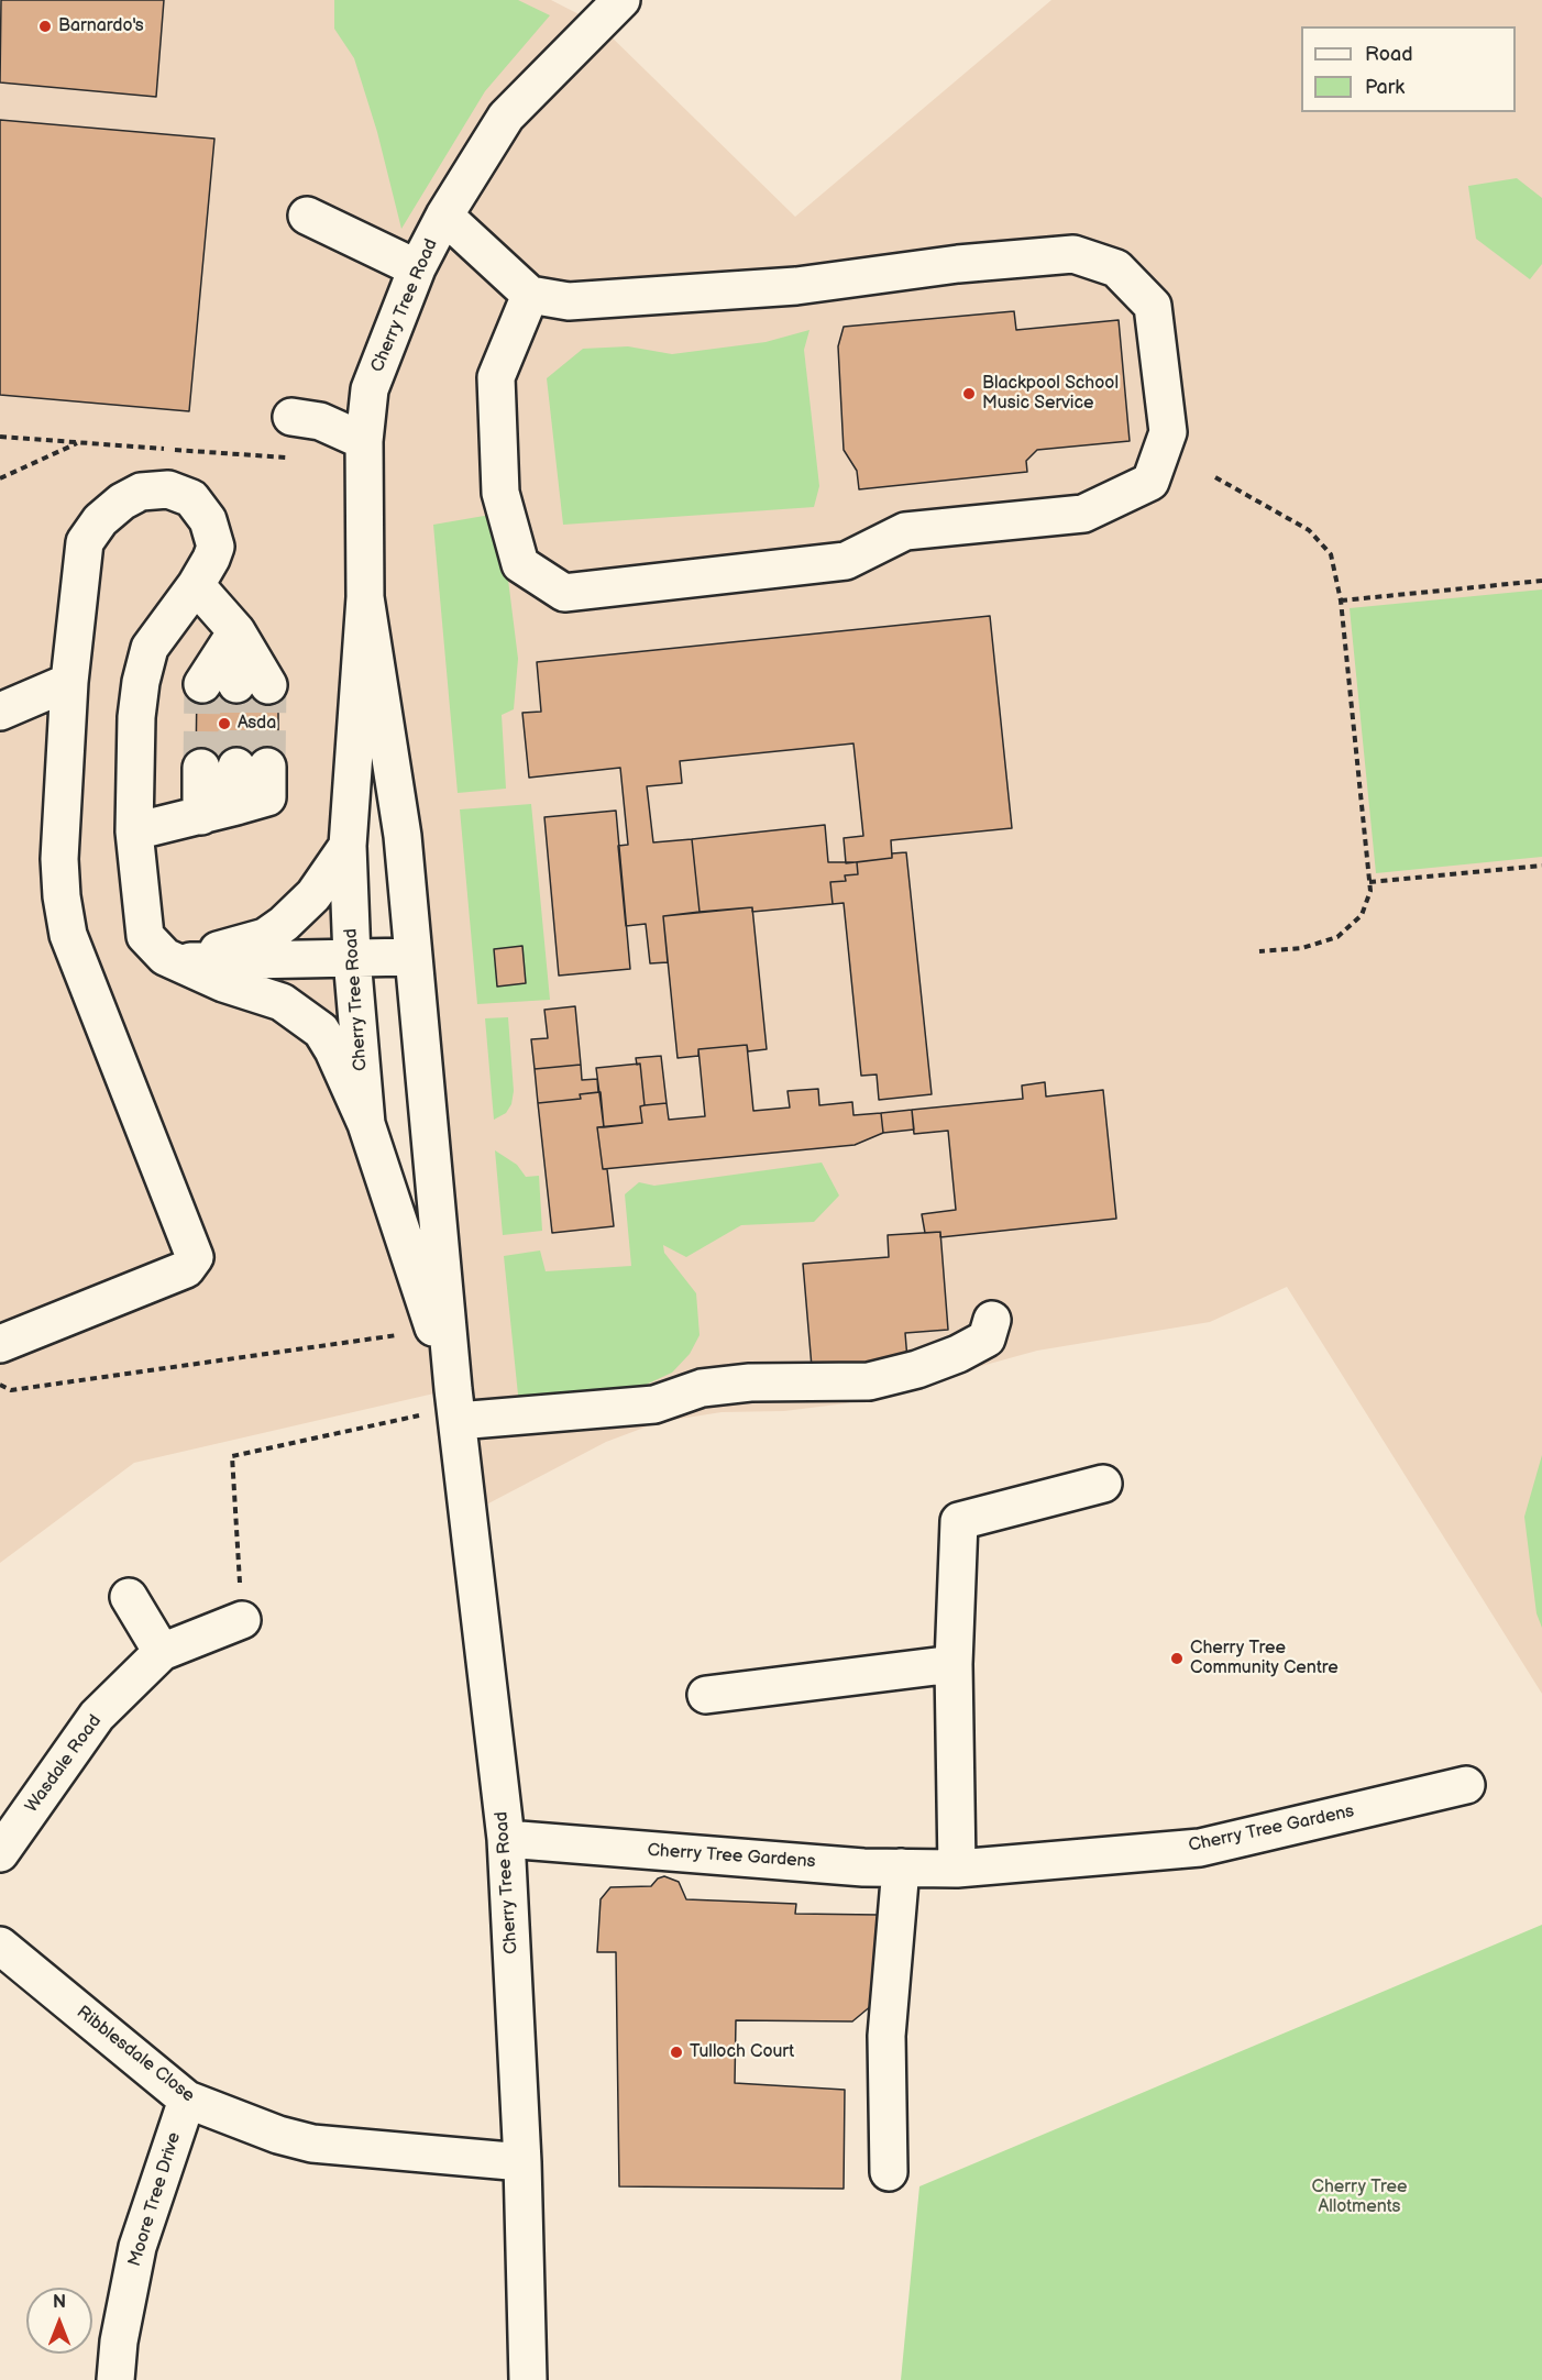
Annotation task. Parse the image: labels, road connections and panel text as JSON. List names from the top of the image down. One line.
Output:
{"streets":{"street":["Cherry Tree Road","Wasdale Road","Cherry Tree Gardens","Ribblesdale Close","Moore Tree Drive"]},"crossings":[["Cherry Tree Road","Cherry Tree Gardens"],["Cherry Tree Road","Ribblesdale Close"],["Ribblesdale Close","Moore Tree Drive"]],"parks":["Cherry Tree Allotments"],"places":["Barnardo's","Blackpool School Music Service","Asda","Cherry Tree Community Centre","Tulloch Court"],"legend":["Road","Park"],"north":"top"}
